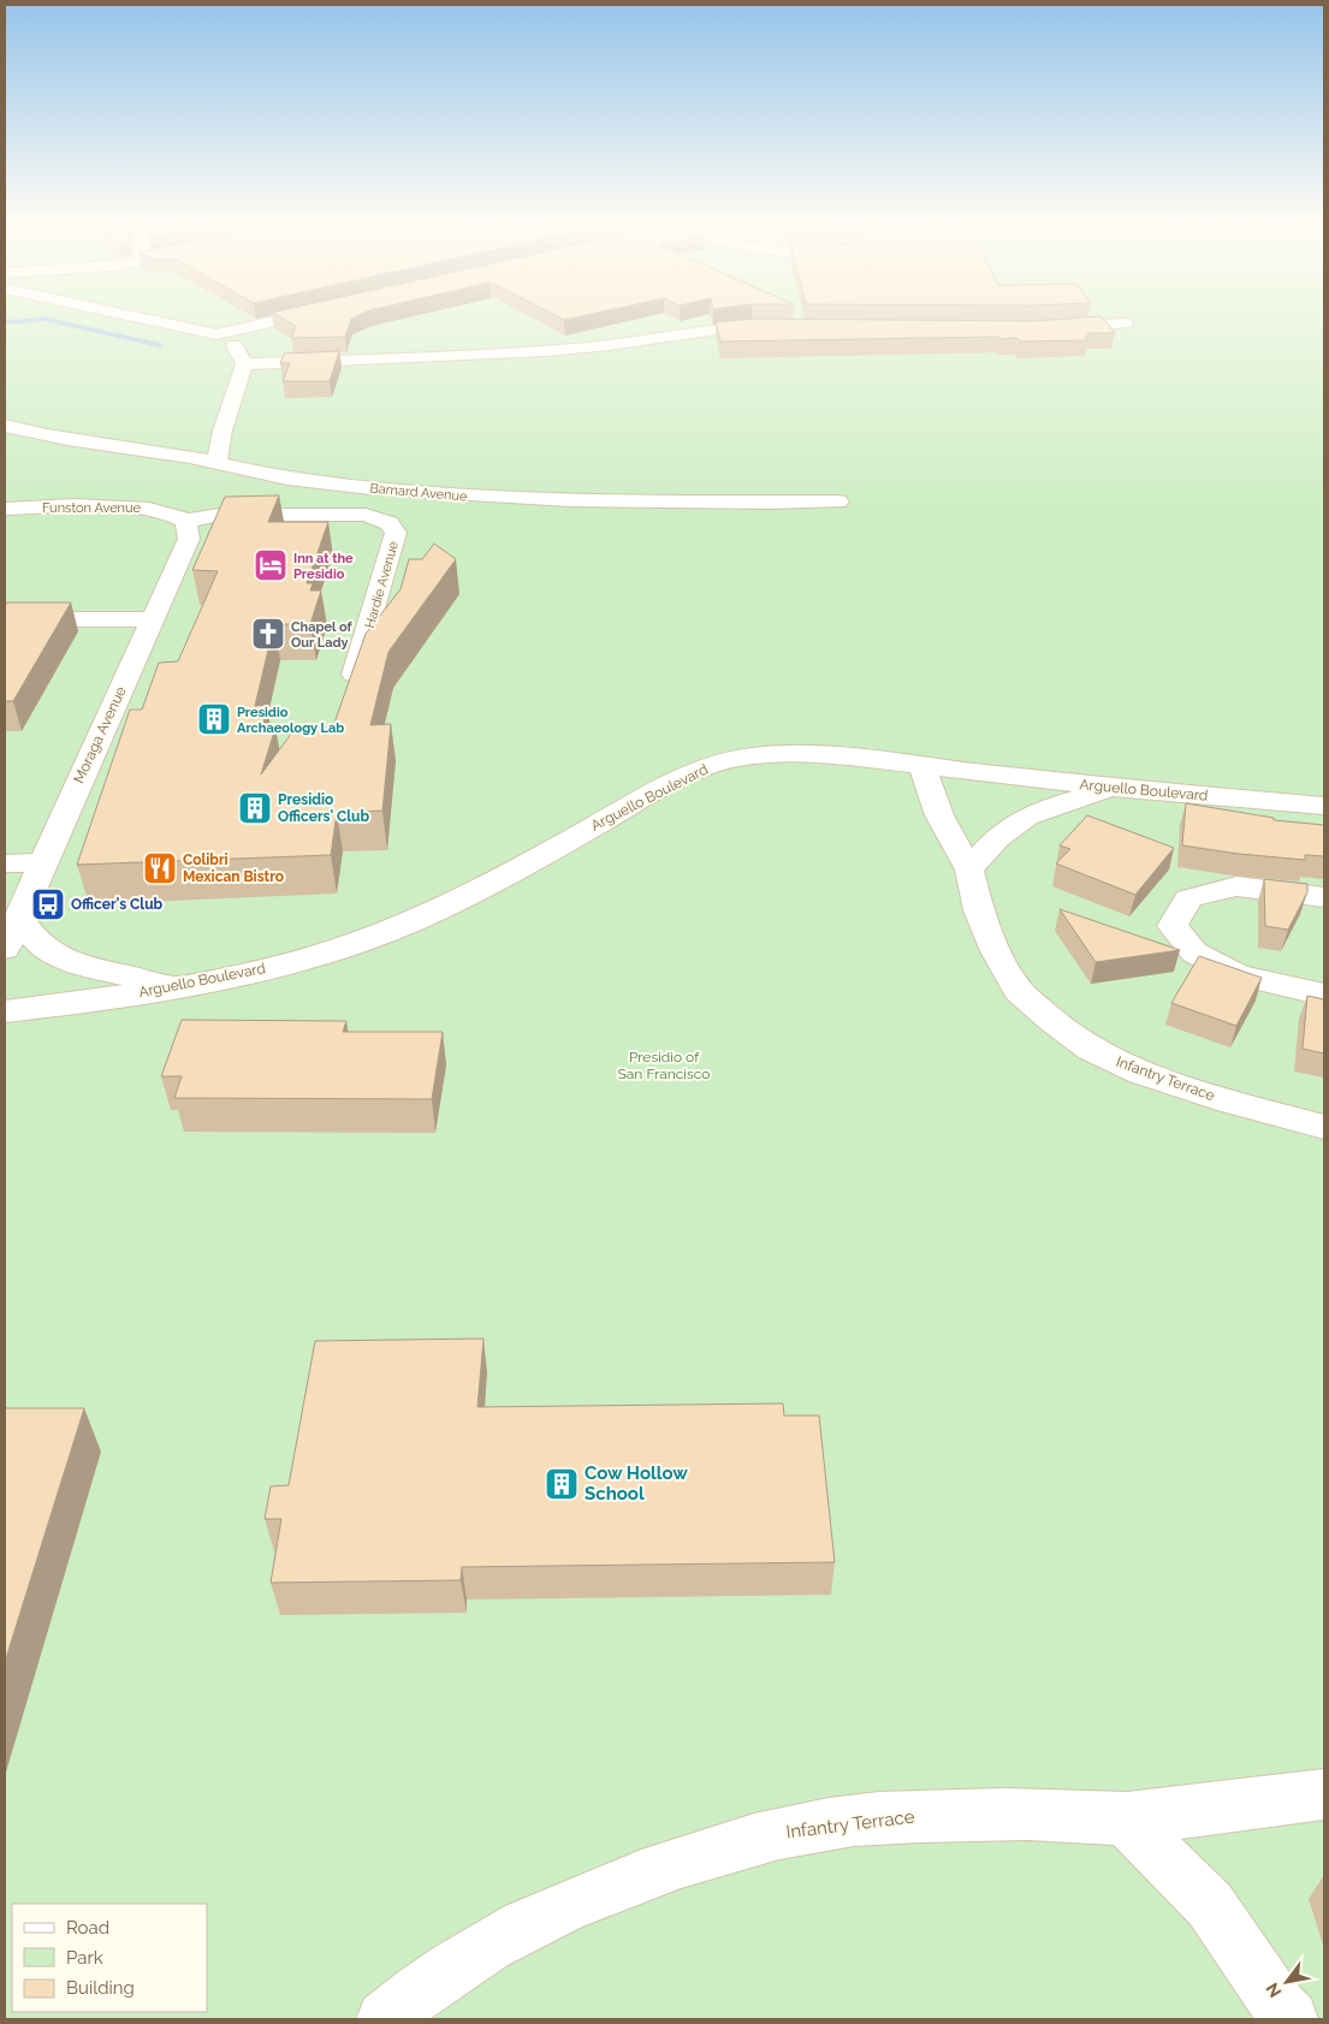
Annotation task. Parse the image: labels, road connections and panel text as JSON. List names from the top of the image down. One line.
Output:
{"streets":{"street":["Barnard Avenue","Funston Avenue","Hardie Avenue","Moraga Avenue","Arguello Boulevard","Infantry Terrace"]},"crossings":[["Funston Avenue","Hardie Avenue"],["Funston Avenue","Moraga Avenue"],["Hardie Avenue","Moraga Avenue"],["Arguello Boulevard","Infantry Terrace"]],"parks":["Presidio of San Francisco"],"places":{"hotel":["Inn at the Presidio"],"church":["Chapel of Our Lady"],"building":["Presidio Archaeology Lab","Presidio Officers' Club","Cow Hollow School"],"restaurant":["Colibri Mexican Bistro"],"bus stop":["Officer's Club"]},"legend":["Road","Park","Building"],"north":"bottom left"}
